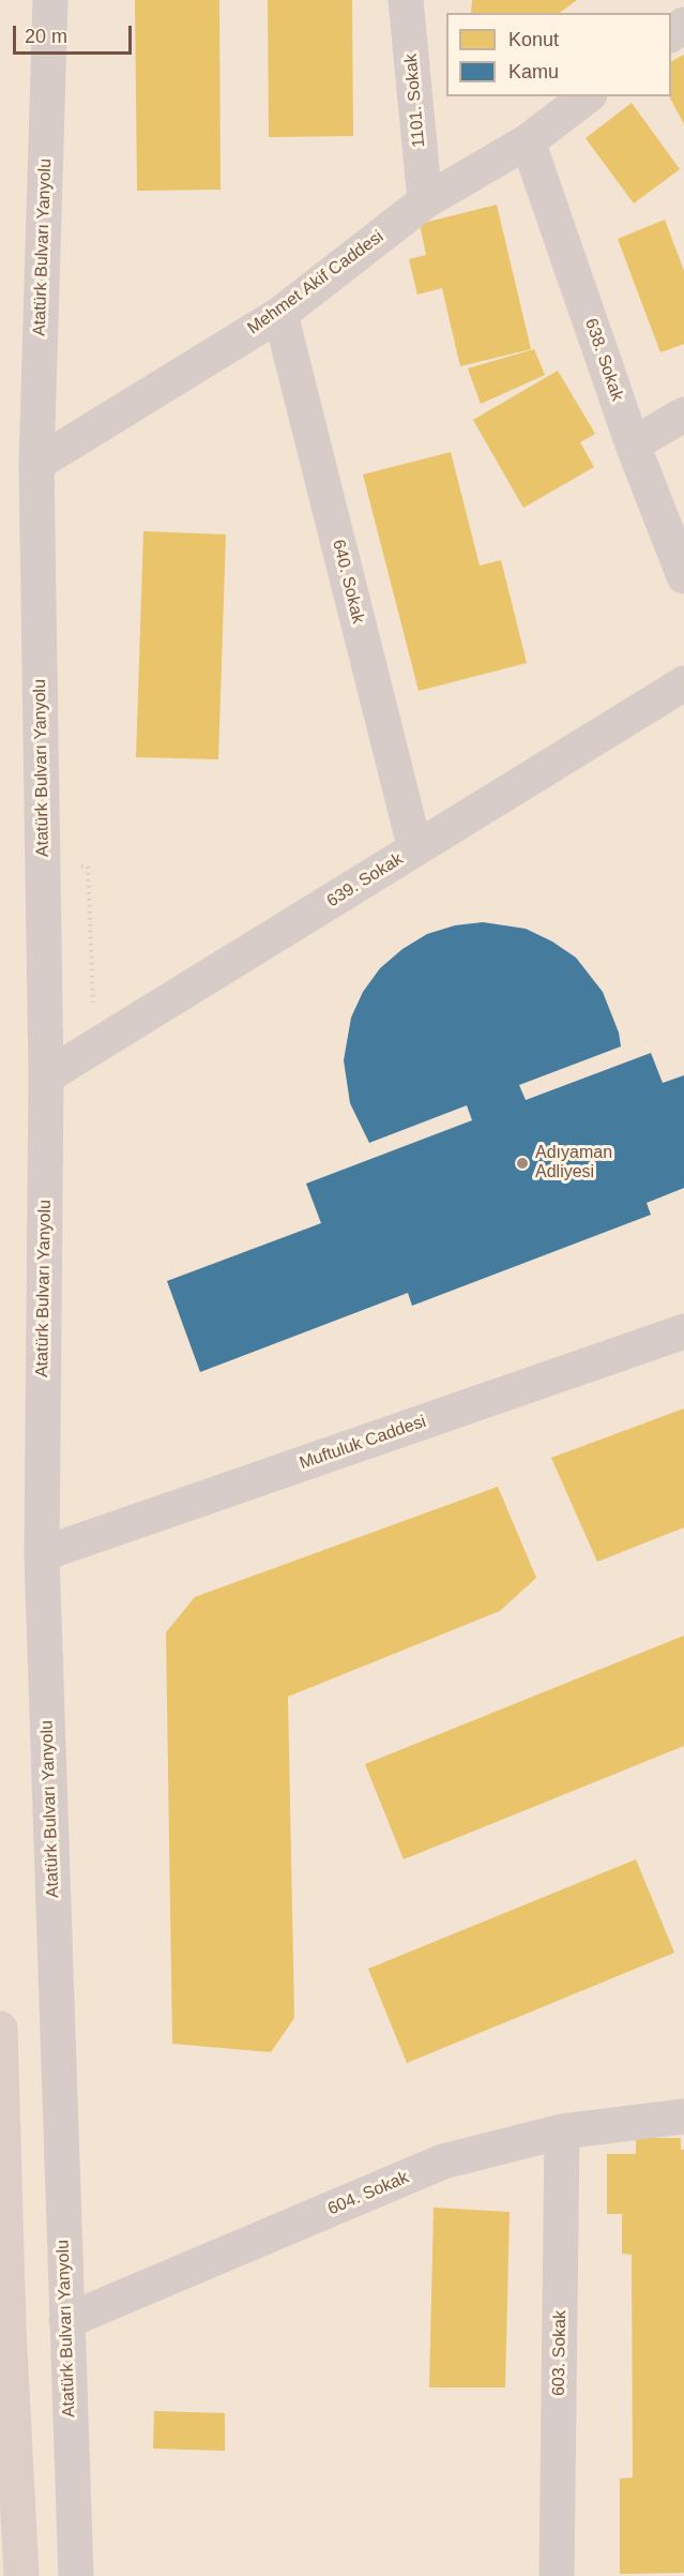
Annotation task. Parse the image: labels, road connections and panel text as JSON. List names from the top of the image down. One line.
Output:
{"streets":{"street":["1101. Sokak","Atatürk Bulvarı Yanyolu","Mehmet Akif Caddesi","638. Sokak","640. Sokak","639. Sokak","Muftuluk Caddesi","604. Sokak","603. Sokak"]},"crossings":[["1101. Sokak","Mehmet Akif Caddesi"],["Atatürk Bulvarı Yanyolu","Mehmet Akif Caddesi"],["Atatürk Bulvarı Yanyolu","639. Sokak"],["Atatürk Bulvarı Yanyolu","Muftuluk Caddesi"],["Atatürk Bulvarı Yanyolu","604. Sokak"],["Mehmet Akif Caddesi","638. Sokak"],["Mehmet Akif Caddesi","640. Sokak"],["640. Sokak","639. Sokak"],["604. Sokak","603. Sokak"]],"places":["Adıyaman Adliyesi"],"legend":["Konut","Kamu"],"scale_bar":"20 m"}
